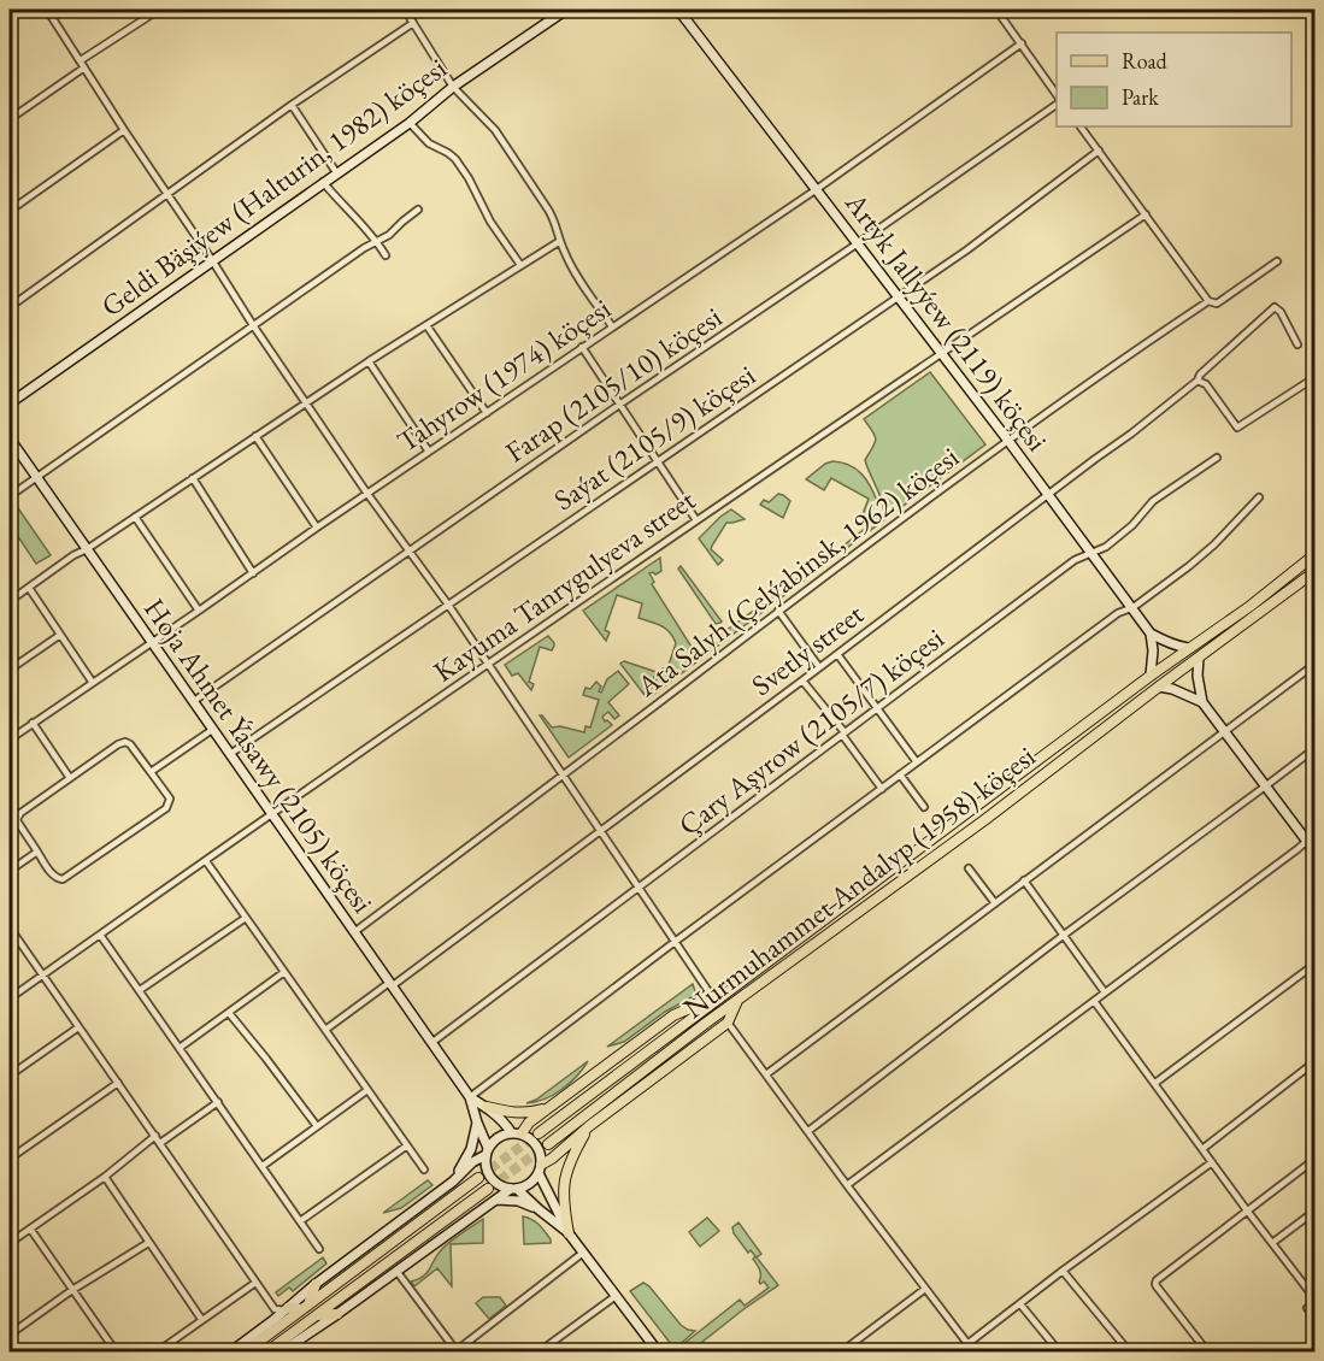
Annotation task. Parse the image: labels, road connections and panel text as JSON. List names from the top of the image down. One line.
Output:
{"streets":{"main road":["Nurmuhammet Andalyp (1958) köçesi"],"street":["Geldi Bäşiýew (Halturin, 1982) köçesi","Artyk Jallyýew (2119) köçesi","Tahyrow (1974) köçesi","Farap (2105/10) köçesi","Saýat (2105/9) köçesi","Ata Salyh (Çelýabinsk, 1962) köçesi","Kayuma Tanrygulyeva street","Svetly street","Çary Aşyrow (2105/7) köçesi","Hoja Ahmet Ýasawy (2105) köçesi"]},"crossings":[["Artyk Jallyýew (2119) köçesi","Tahyrow (1974) köçesi"],["Artyk Jallyýew (2119) köçesi","Farap (2105/10) köçesi"],["Artyk Jallyýew (2119) köçesi","Saýat (2105/9) köçesi"],["Artyk Jallyýew (2119) köçesi","Ata Salyh (Çelýabinsk, 1962) köçesi"],["Artyk Jallyýew (2119) köçesi","Kayuma Tanrygulyeva street"],["Artyk Jallyýew (2119) köçesi","Svetly street"],["Artyk Jallyýew (2119) köçesi","Çary Aşyrow (2105/7) köçesi"],["Tahyrow (1974) köçesi","Hoja Ahmet Ýasawy (2105) köçesi"],["Farap (2105/10) köçesi","Hoja Ahmet Ýasawy (2105) köçesi"],["Saýat (2105/9) köçesi","Hoja Ahmet Ýasawy (2105) köçesi"],["Ata Salyh (Çelýabinsk, 1962) köçesi","Hoja Ahmet Ýasawy (2105) köçesi"],["Kayuma Tanrygulyeva street","Hoja Ahmet Ýasawy (2105) köçesi"],["Svetly street","Hoja Ahmet Ýasawy (2105) köçesi"],["Çary Aşyrow (2105/7) köçesi","Hoja Ahmet Ýasawy (2105) köçesi"]],"legend":["Road","Park"]}
